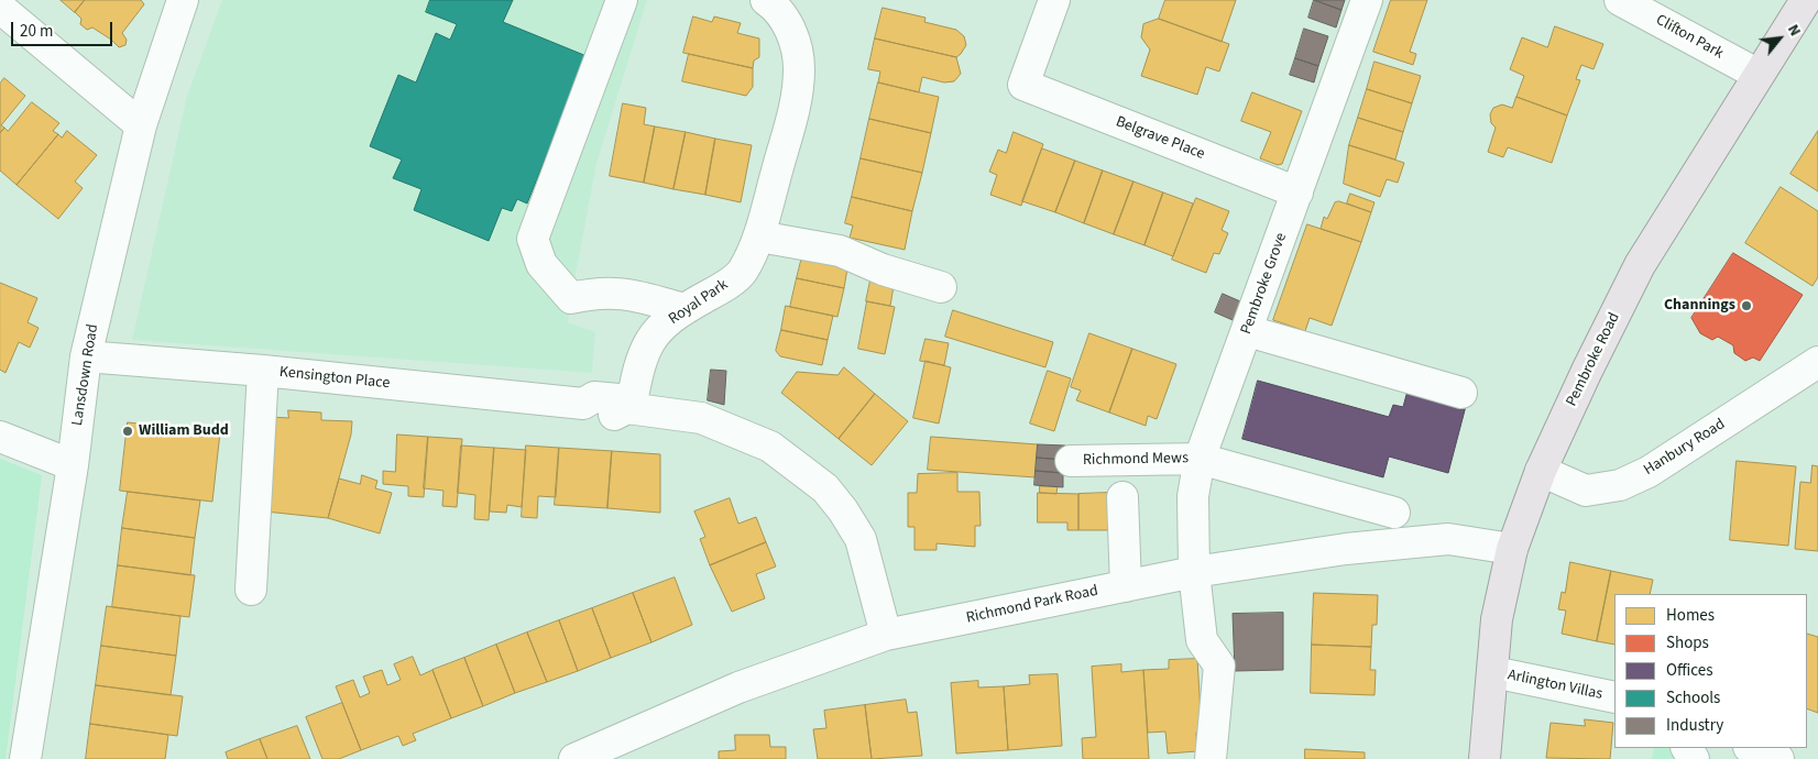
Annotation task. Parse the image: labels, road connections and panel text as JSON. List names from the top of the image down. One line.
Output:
{"streets":{"main road":["Pembroke Road"],"street":["Clifton Park","Belgrave Place","Pembroke Grove","Royal Park","Lansdown Road","Kensington Place","Hanbury Road","Richmond Mews","Richmond Park Road","Arlington Villas"]},"crossings":[["Clifton Park","Pembroke Road"],["Belgrave Place","Pembroke Grove"],["Pembroke Grove","Richmond Mews"],["Pembroke Grove","Richmond Park Road"],["Royal Park","Kensington Place"],["Pembroke Road","Hanbury Road"],["Pembroke Road","Richmond Park Road"],["Pembroke Road","Arlington Villas"],["Lansdown Road","Kensington Place"]],"places":["Channings","William Budd"],"legend":["Homes","Shops","Offices","Schools","Industry"],"scale_bar":"20 m","north":"top right"}
